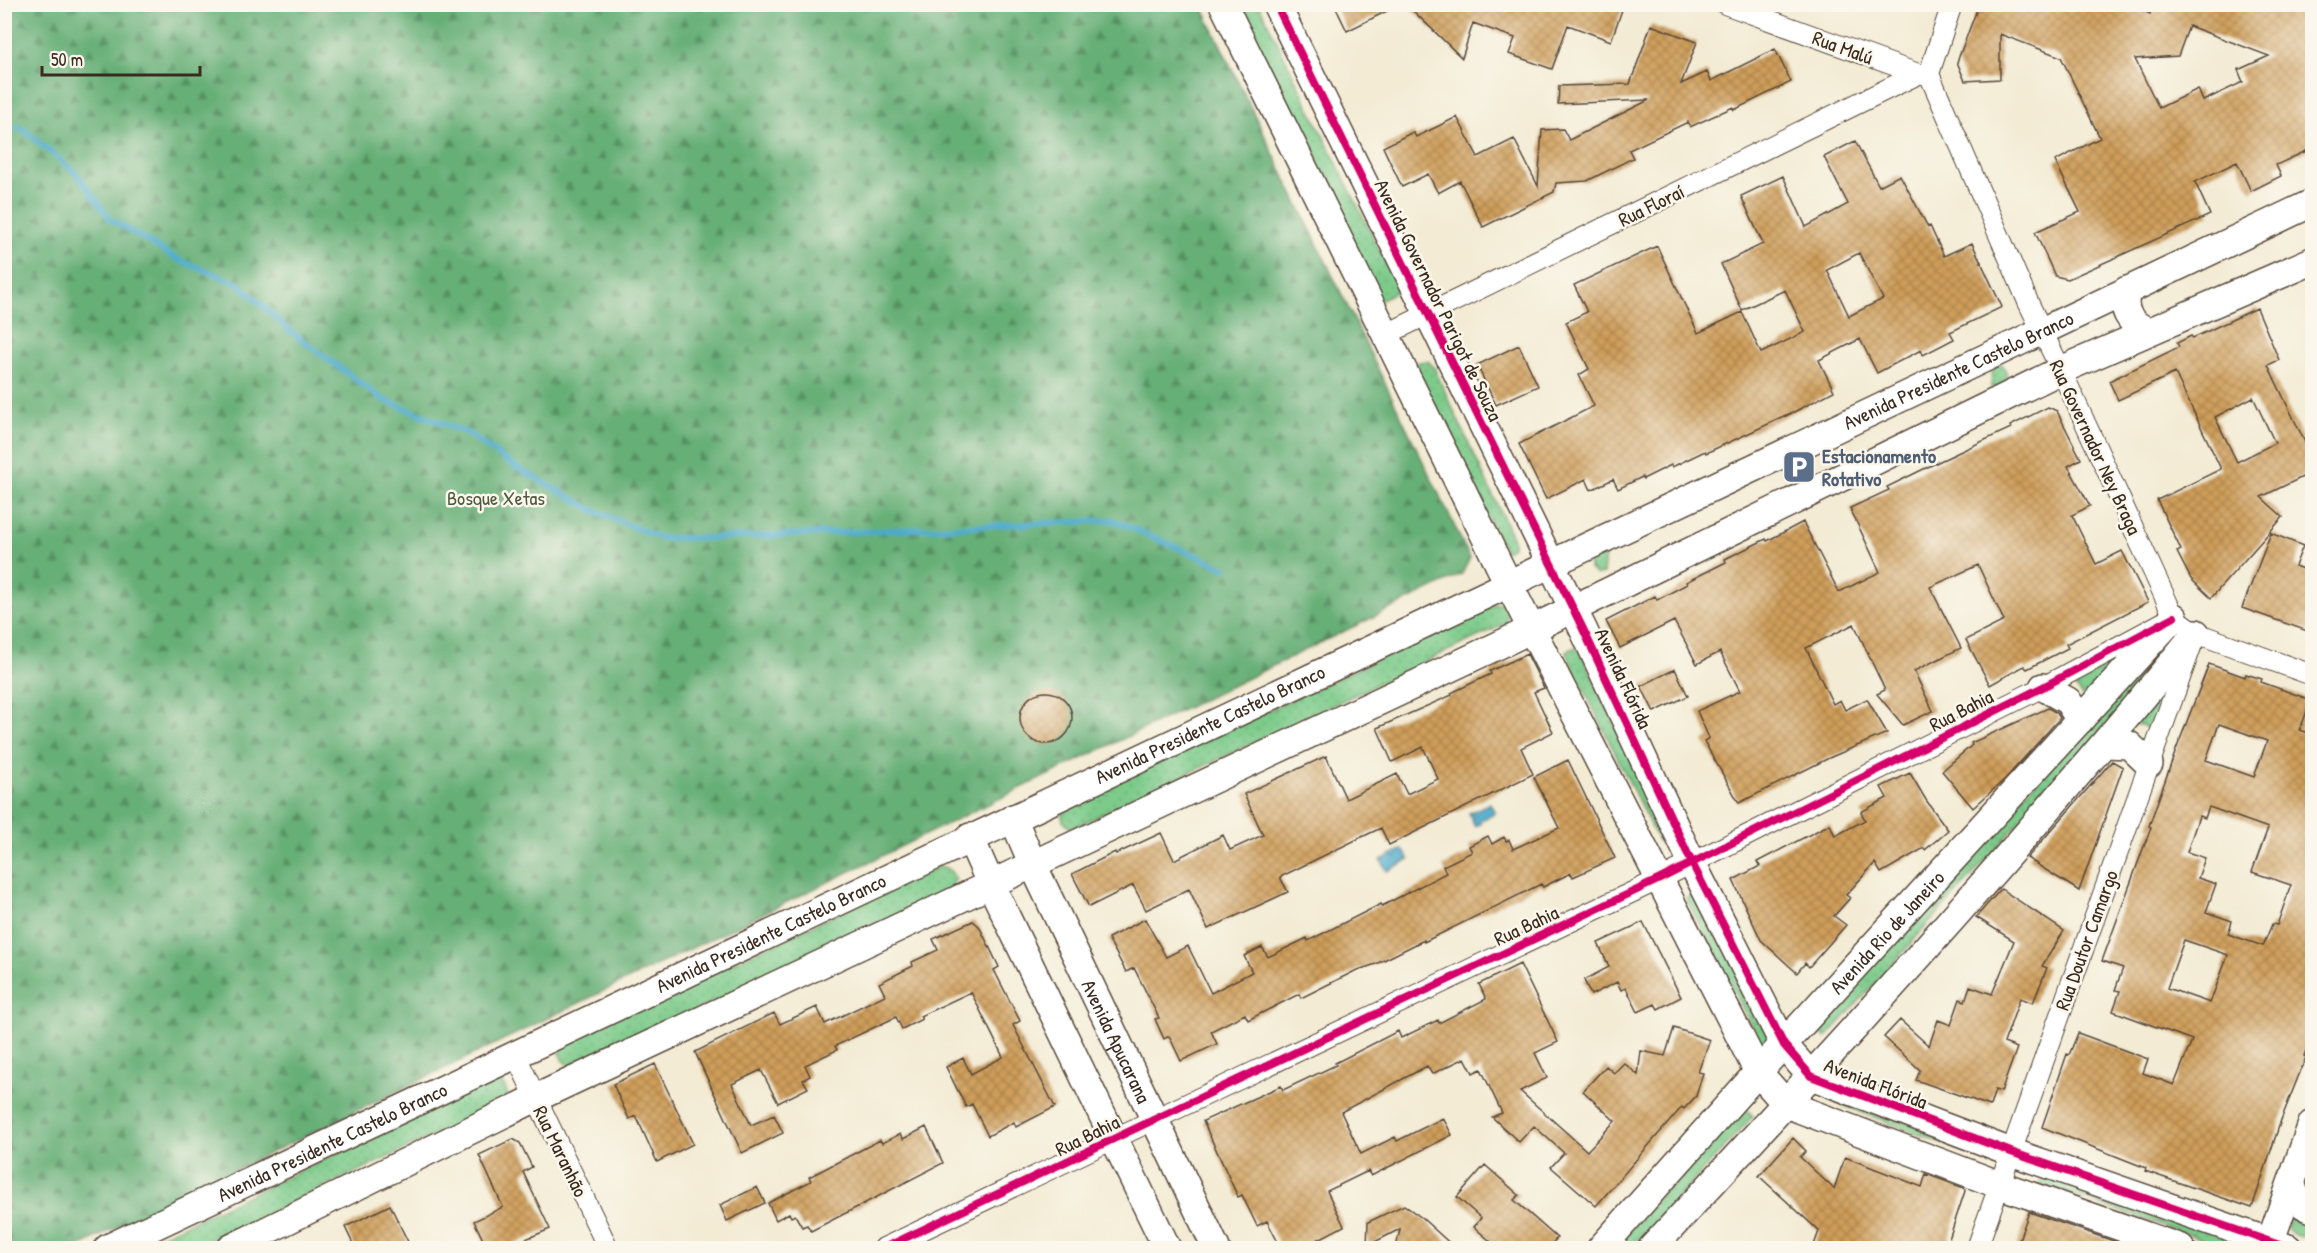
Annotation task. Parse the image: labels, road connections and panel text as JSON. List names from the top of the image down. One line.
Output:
{"streets":{"street":["Rua Malú","Rua Floraí","Avenida Governador Parigot de Souza","Avenida Presidente Castelo Branco","Rua Governador Ney Braga","Avenida Flórida","Rua Bahia","Avenida Rio de Janeiro","Rua Doutor Camargo","Avenida Apucarana","Rua Maranhão"]},"crossings":[["Rua Malú","Rua Floraí"],["Rua Malú","Rua Governador Ney Braga"],["Rua Floraí","Avenida Governador Parigot de Souza"],["Rua Floraí","Rua Governador Ney Braga"],["Avenida Governador Parigot de Souza","Avenida Presidente Castelo Branco"],["Avenida Governador Parigot de Souza","Avenida Flórida"],["Avenida Presidente Castelo Branco","Rua Governador Ney Braga"],["Avenida Presidente Castelo Branco","Avenida Apucarana"],["Avenida Presidente Castelo Branco","Rua Maranhão"],["Rua Governador Ney Braga","Rua Bahia"],["Rua Governador Ney Braga","Avenida Rio de Janeiro"],["Rua Governador Ney Braga","Rua Doutor Camargo"],["Avenida Flórida","Rua Bahia"],["Avenida Flórida","Avenida Rio de Janeiro"],["Avenida Flórida","Rua Doutor Camargo"],["Rua Bahia","Avenida Rio de Janeiro"],["Rua Bahia","Avenida Apucarana"],["Avenida Rio de Janeiro","Rua Doutor Camargo"]],"parks":["Bosque Xetas"],"places":{"parking":["Estacionamento Rotativo"]},"scale_bar":"50 m"}
